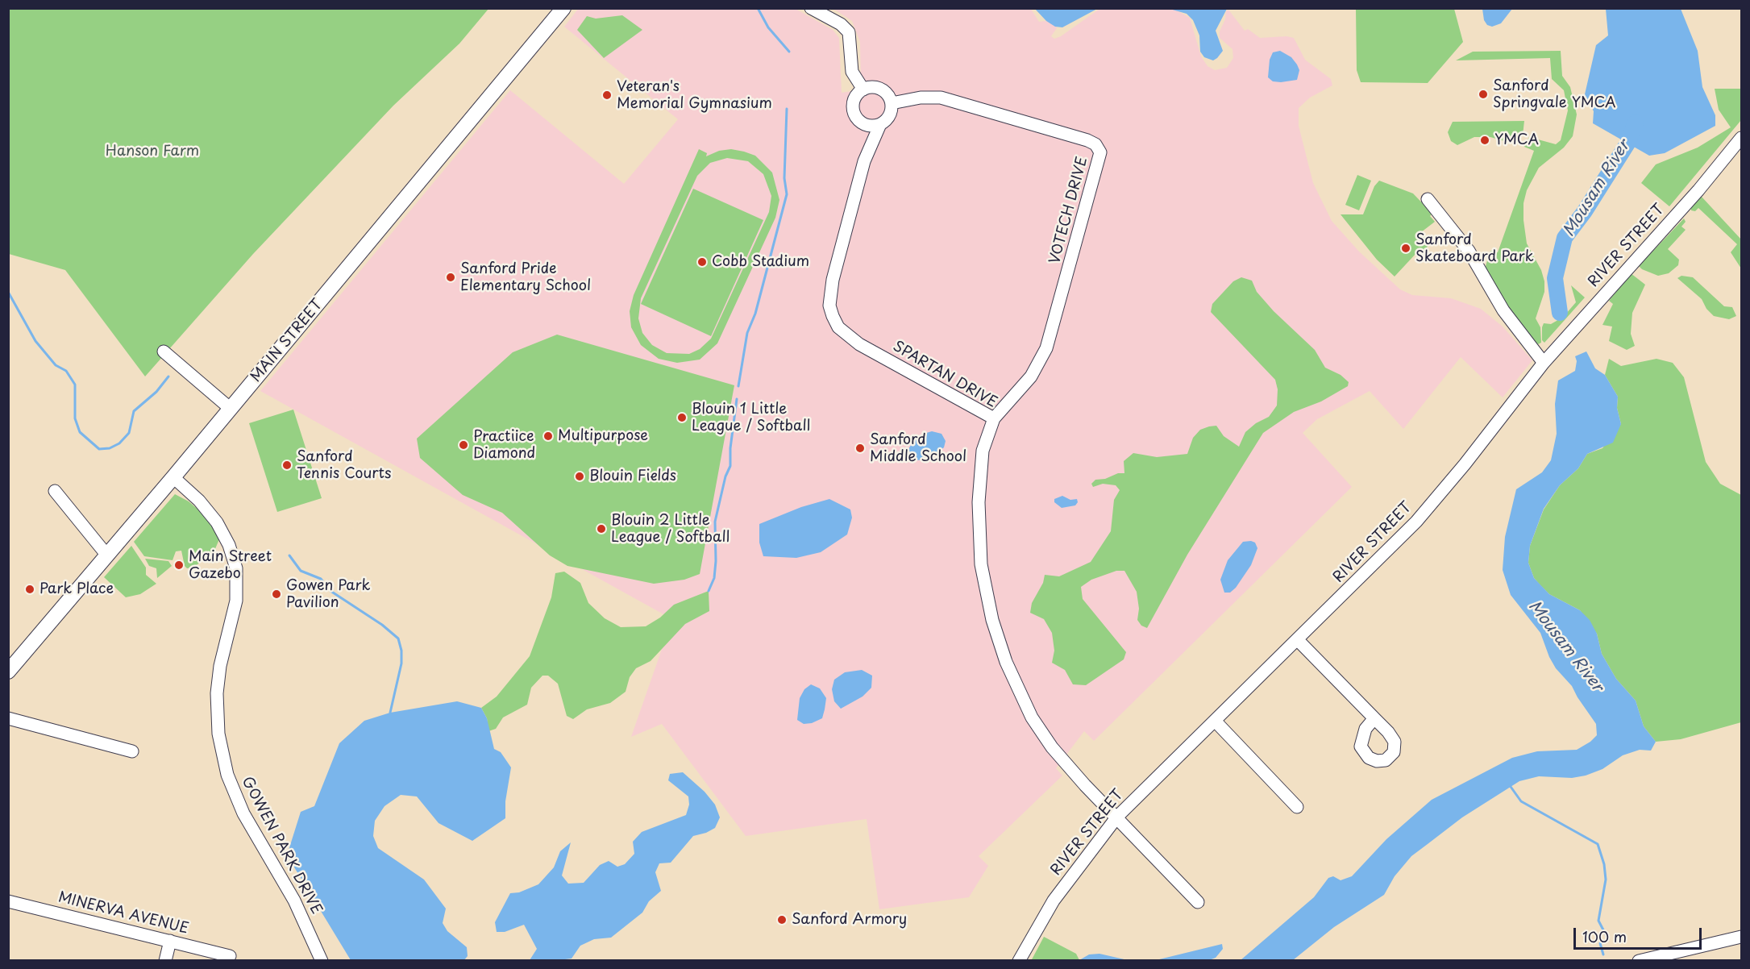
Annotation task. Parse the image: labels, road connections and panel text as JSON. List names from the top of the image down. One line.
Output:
{"streets":{"main road":["MAIN STREET"],"street":["VOTECH DRIVE","RIVER STREET","SPARTAN DRIVE","GOWEN PARK DRIVE","MINERVA AVENUE"]},"crossings":[["VOTECH DRIVE","SPARTAN DRIVE"],["RIVER STREET","SPARTAN DRIVE"],["MAIN STREET","GOWEN PARK DRIVE"]],"water":["Mousam River"],"parks":["Hanson Farm"],"places":["Sanford Springvale YMCA","Veteran's Memorial Gymnasium","YMCA","Sanford Skateboard Park","Cobb Stadium","Sanford Pride Elementary School","Blouin 1 Little League / Softball","Multipurpose","Practiice Diamond","Sanford Middle School","Sanford Tennis Courts","Blouin Fields","Blouin 2 Little League / Softball","Main Street Gazebo","Park Place","Gowen Park Pavilion","Sanford Armory"],"scale_bar":"100 m"}
